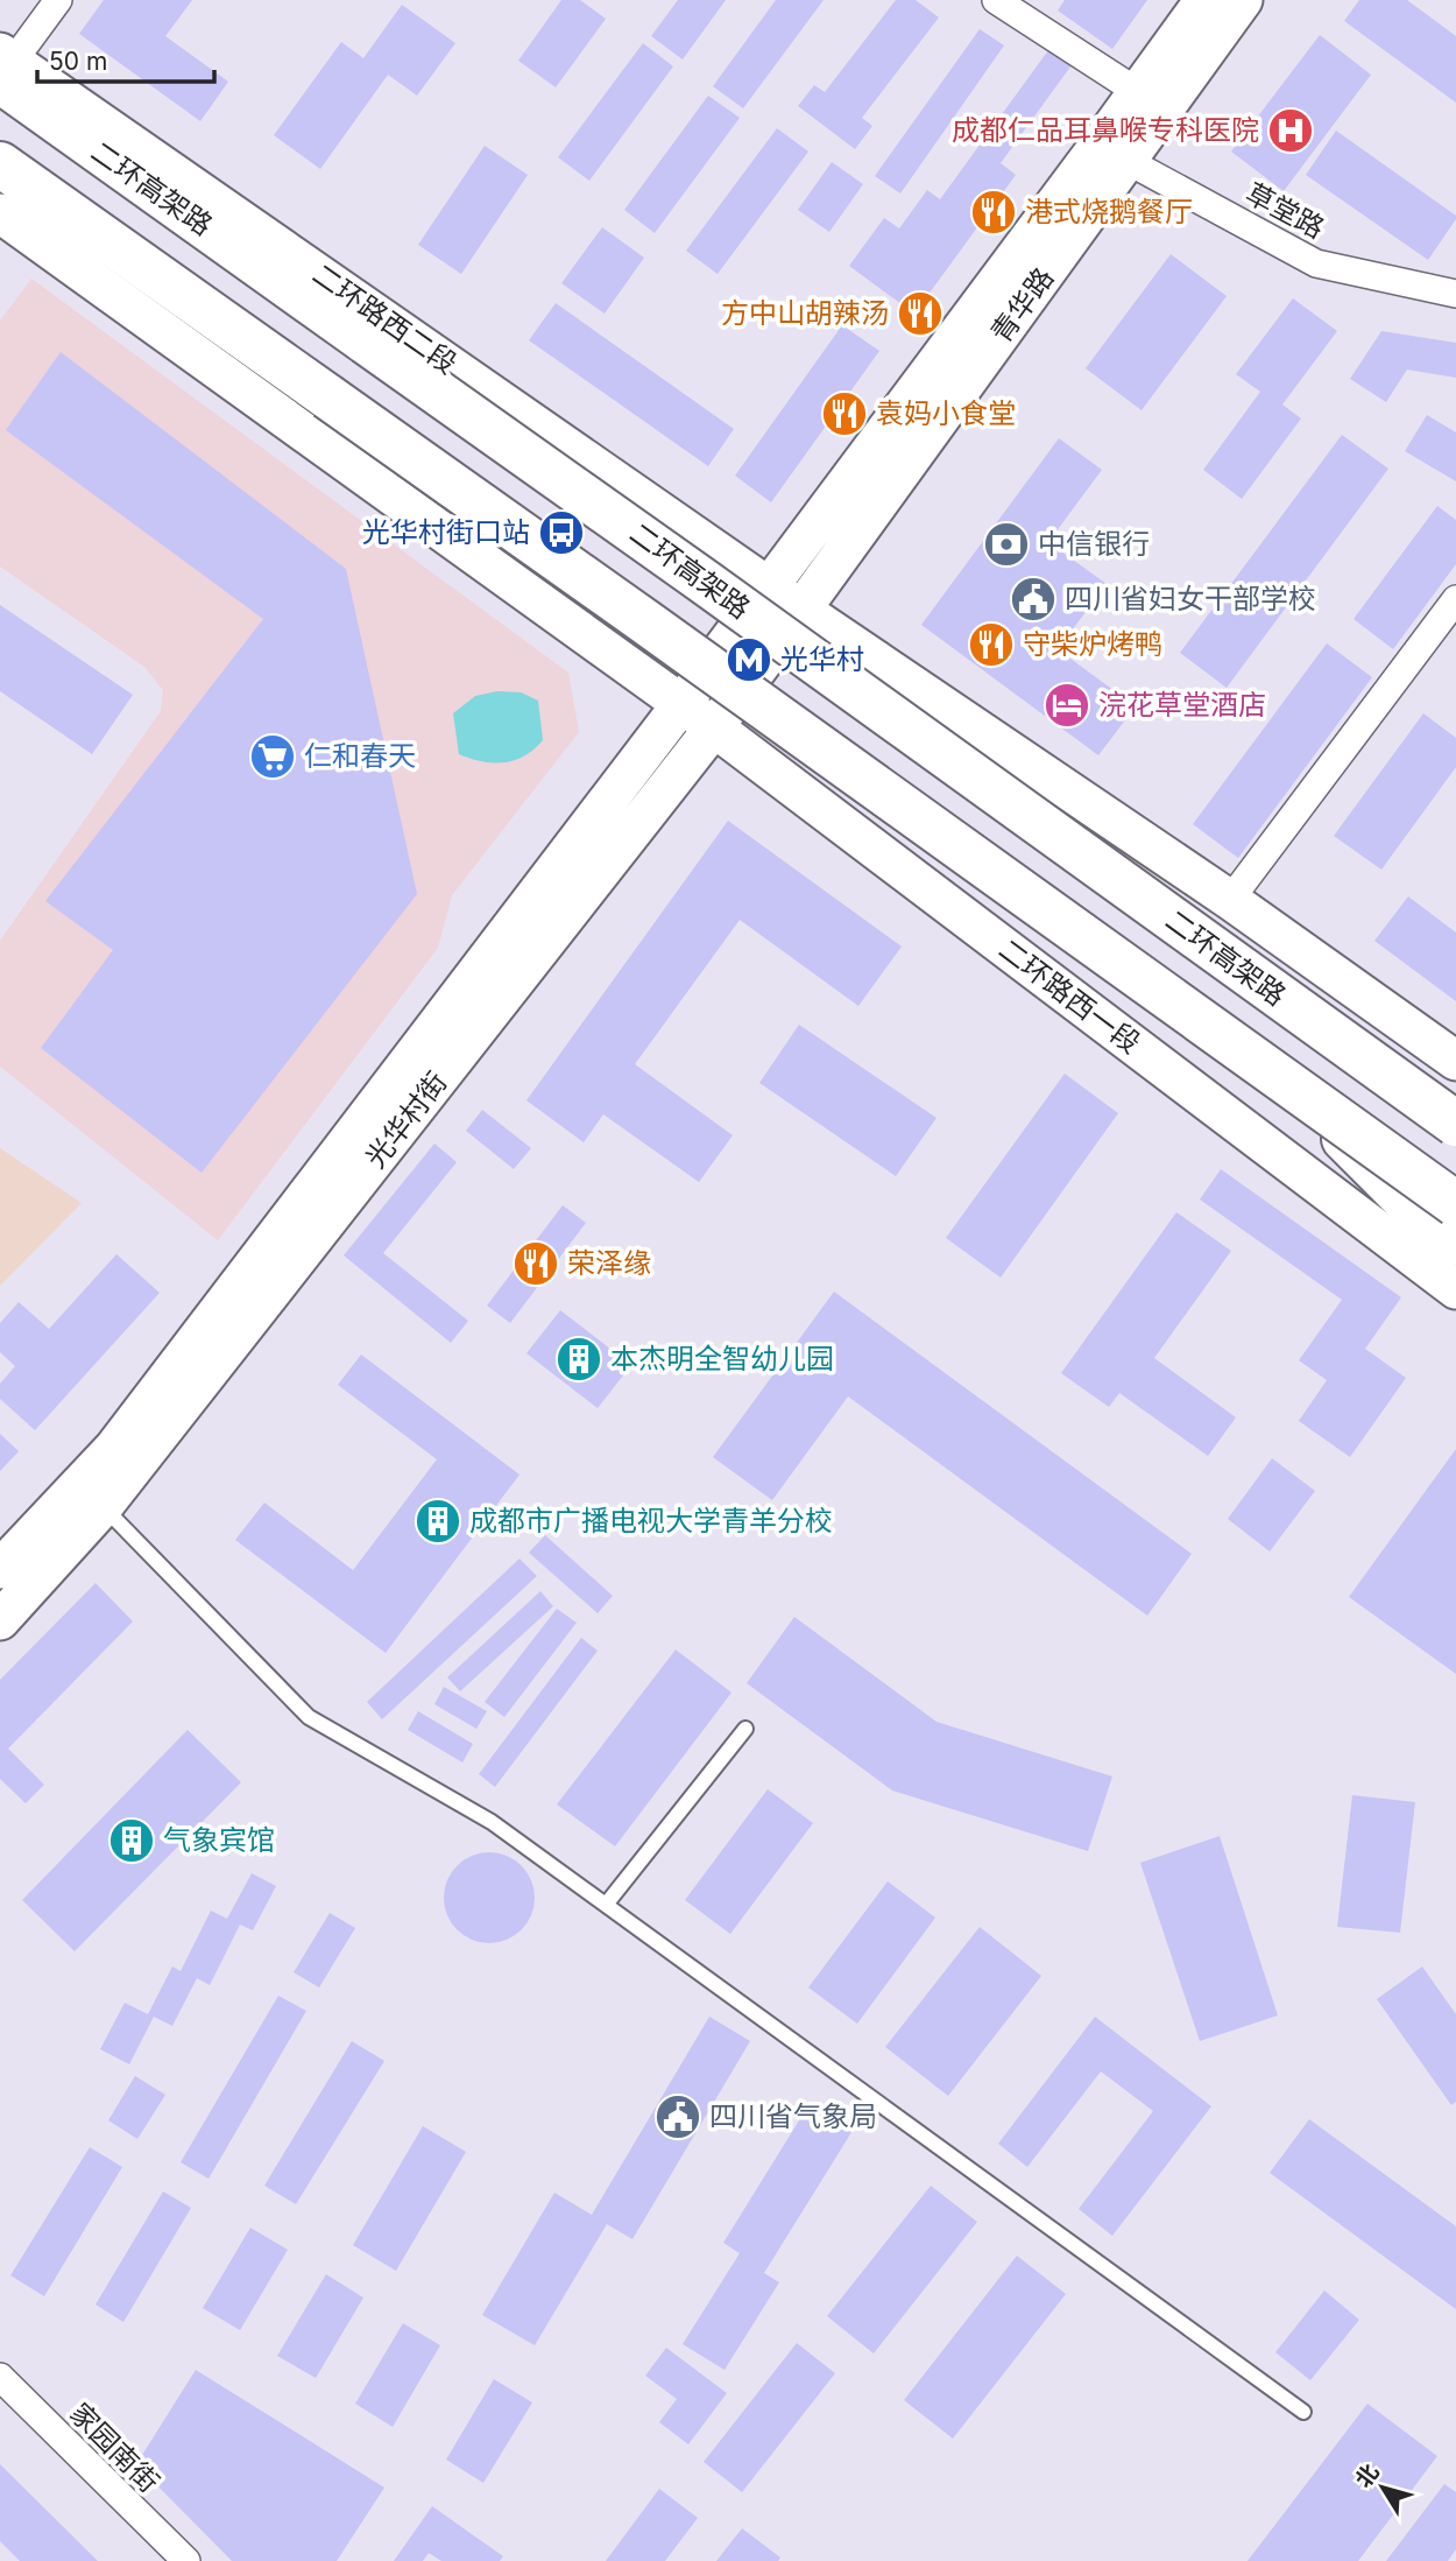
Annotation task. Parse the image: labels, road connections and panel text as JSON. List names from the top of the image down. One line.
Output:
{"streets":{"highway":["二环高架路"],"main road":["青华路","二环路西二段","二环路西一段","光华村街"],"street":["草堂路","家园南街"]},"crossings":[["二环高架路","二环路西二段"],["草堂路","青华路"],["青华路","二环路西二段"],["青华路","光华村街"],["二环路西二段","光华村街"],["二环路西一段","光华村街"]],"places":{"hospital":["成都仁品耳鼻喉专科医院"],"restaurant":["港式烧鹅餐厅","方中山胡辣汤","袁妈小食堂","守柴炉烤鸭","荣泽缘"],"bus stop":["光华村街口站"],"bank":["中信银行"],"public building":["四川省妇女干部学校","四川省气象局"],"metro station":["光华村"],"hotel":["浣花草堂酒店"],"supermarket":["仁和春天"],"building":["本杰明全智幼儿园","成都市广播电视大学青羊分校","气象宾馆"]},"scale_bar":"50 m","north":"top left"}
